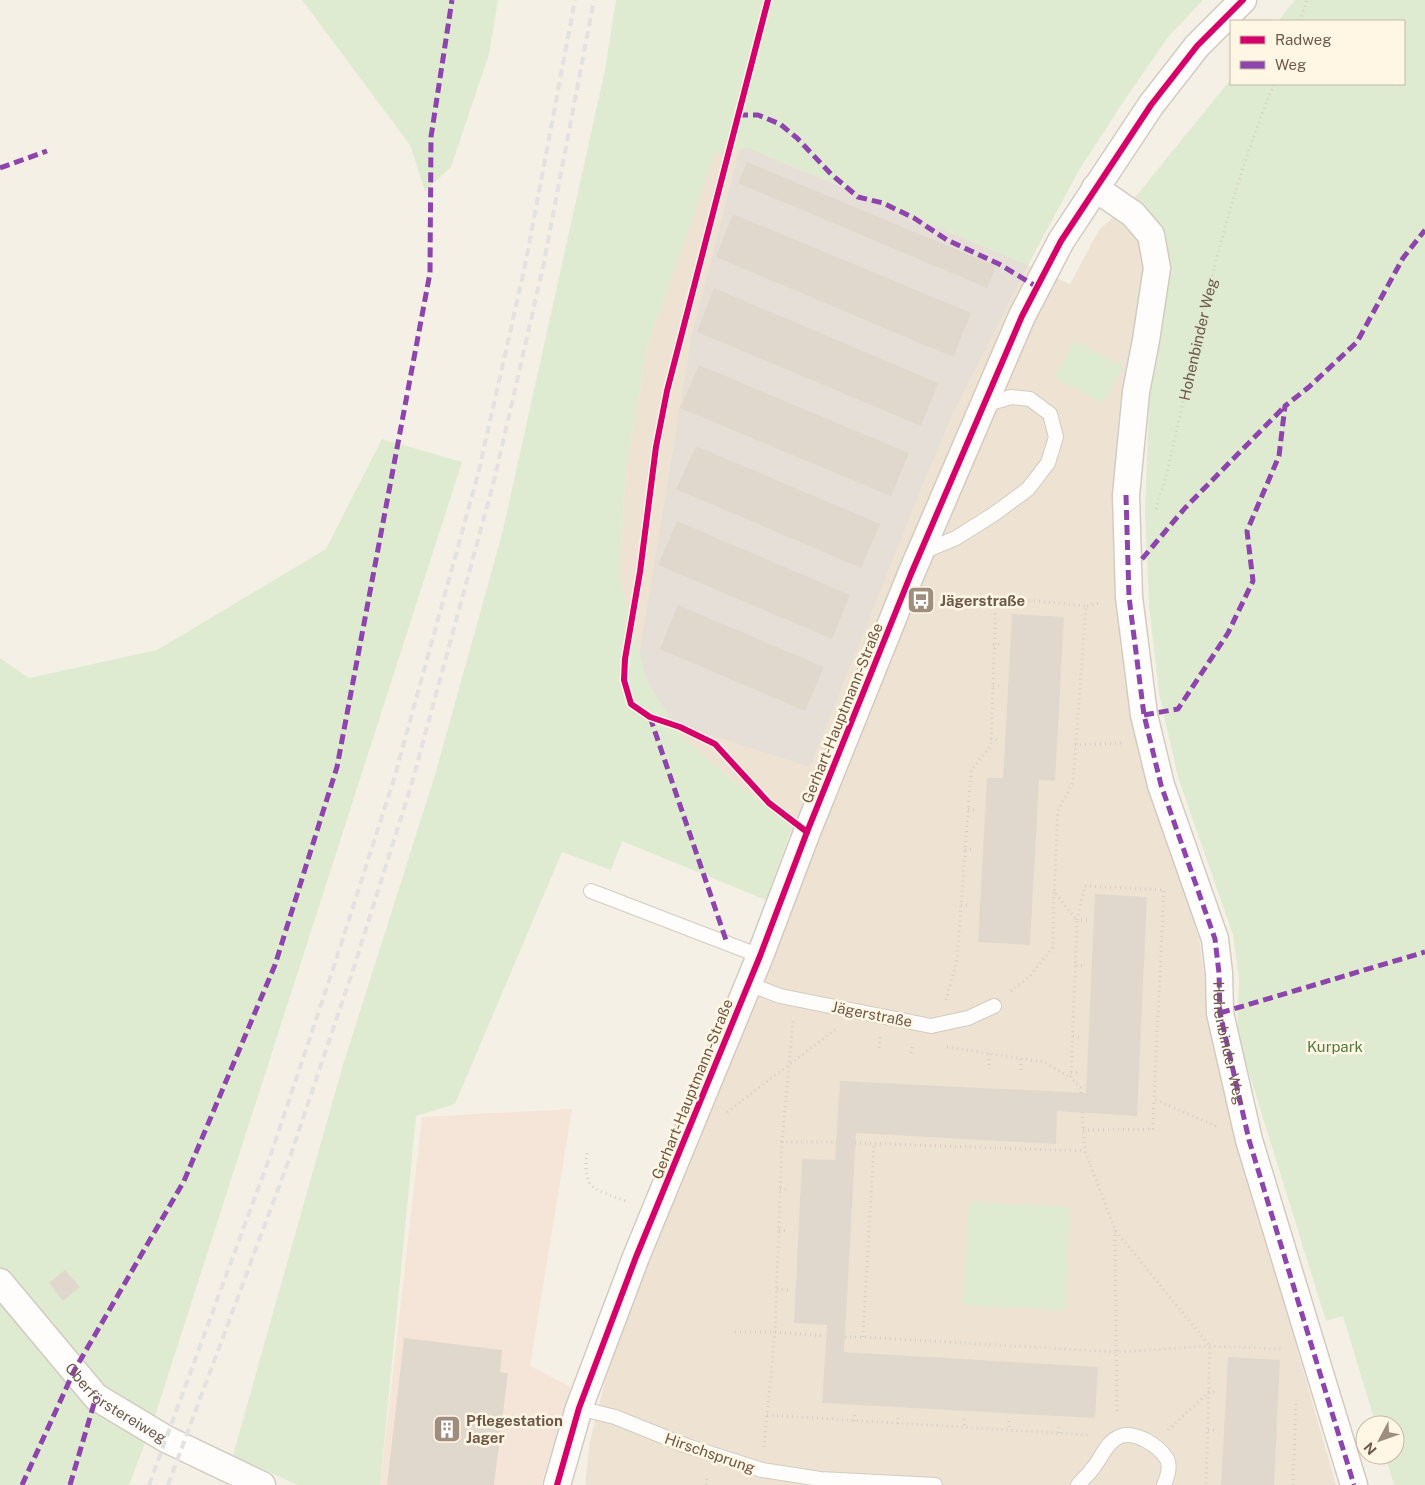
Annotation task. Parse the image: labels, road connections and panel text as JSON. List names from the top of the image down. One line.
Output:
{"streets":{"street":["Hohenbinder Weg","Gerhart-Hauptmann-Straße","Oberförstereiweg"],"lane":["Jägerstraße","Hirschsprung"]},"crossings":[["Hohenbinder Weg","Gerhart-Hauptmann-Straße"],["Gerhart-Hauptmann-Straße","Jägerstraße"],["Gerhart-Hauptmann-Straße","Hirschsprung"]],"parks":["Kurpark"],"places":{"bus stop":["Jägerstraße"],"building":["Pflegestation Jager"]},"legend":["Radweg","Weg"],"north":"bottom left"}
